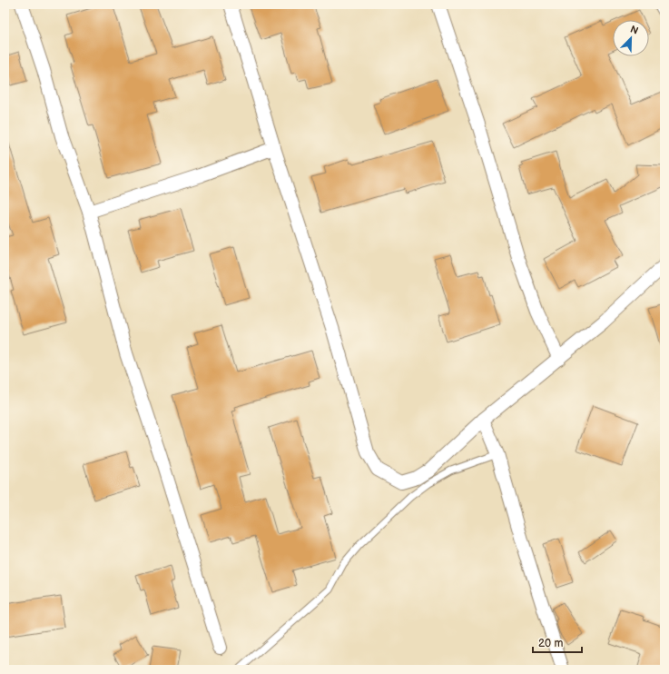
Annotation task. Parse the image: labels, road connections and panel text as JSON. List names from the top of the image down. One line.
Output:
{"scale_bar":"20 m","north":"top right"}
